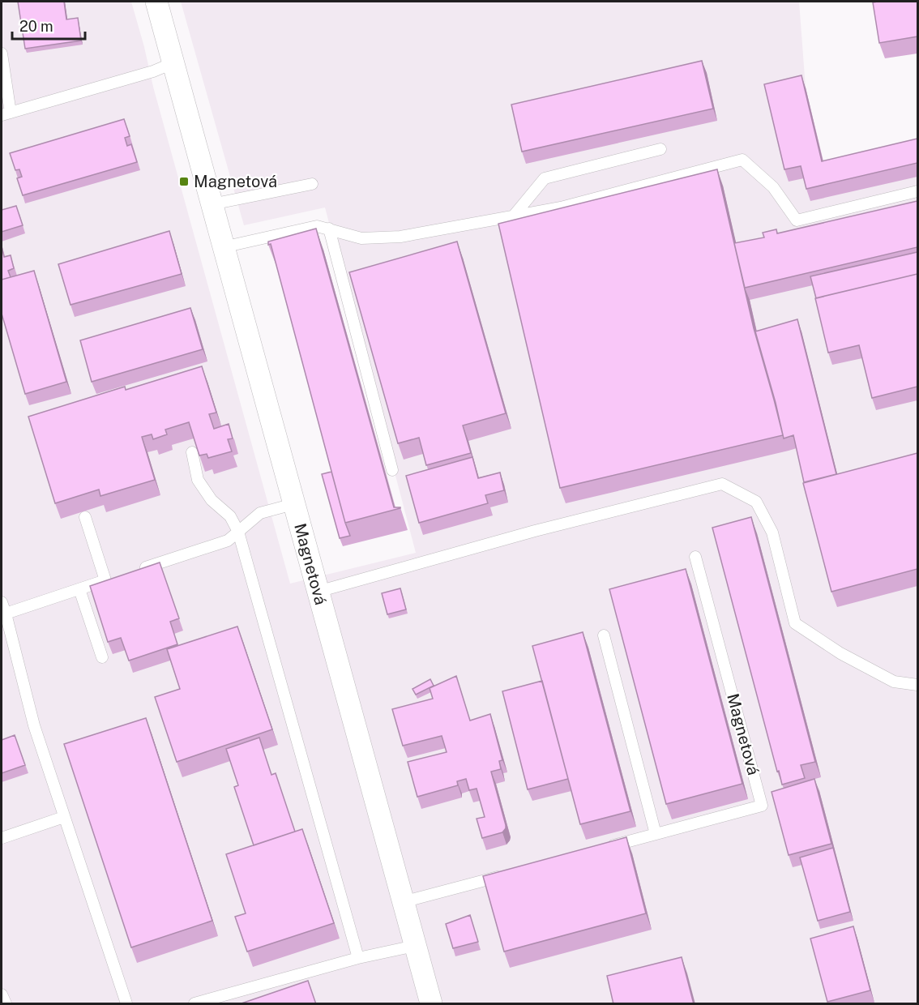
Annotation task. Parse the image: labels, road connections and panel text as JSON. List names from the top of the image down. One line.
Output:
{"streets":{"street":["Magnetová"]},"places":{"transit":["Magnetová"]},"scale_bar":"20 m"}
